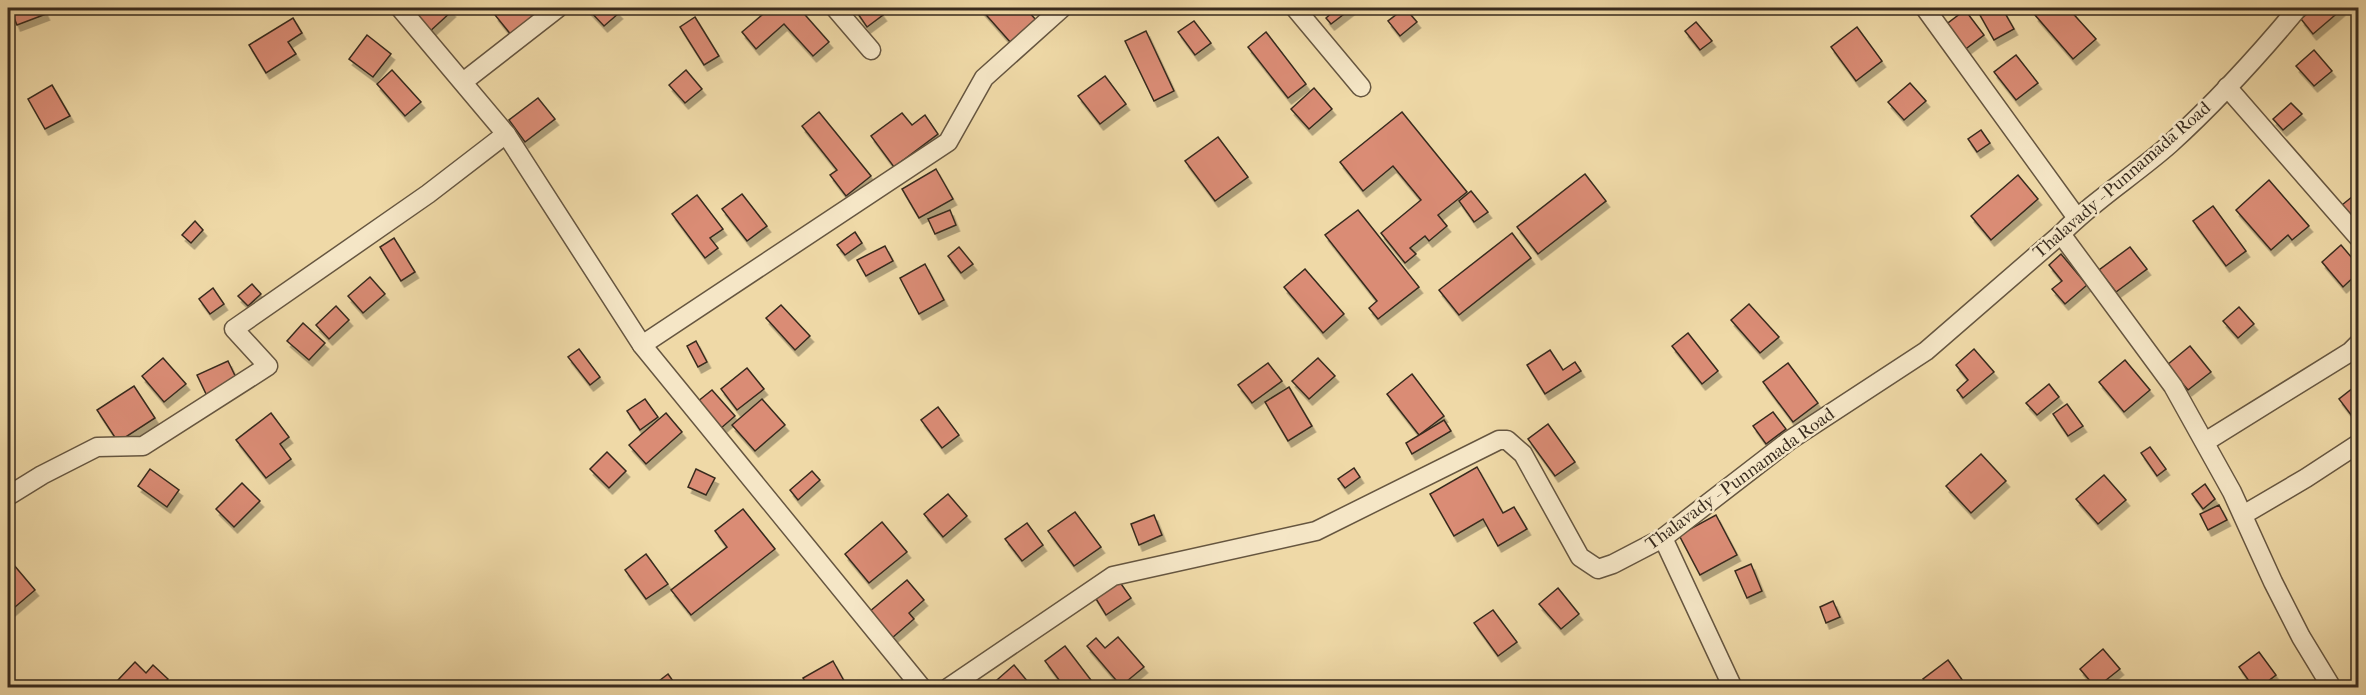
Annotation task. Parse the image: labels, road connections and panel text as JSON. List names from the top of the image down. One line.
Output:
{"streets":{"street":["Thalavady - Punnamada Road"]}}
